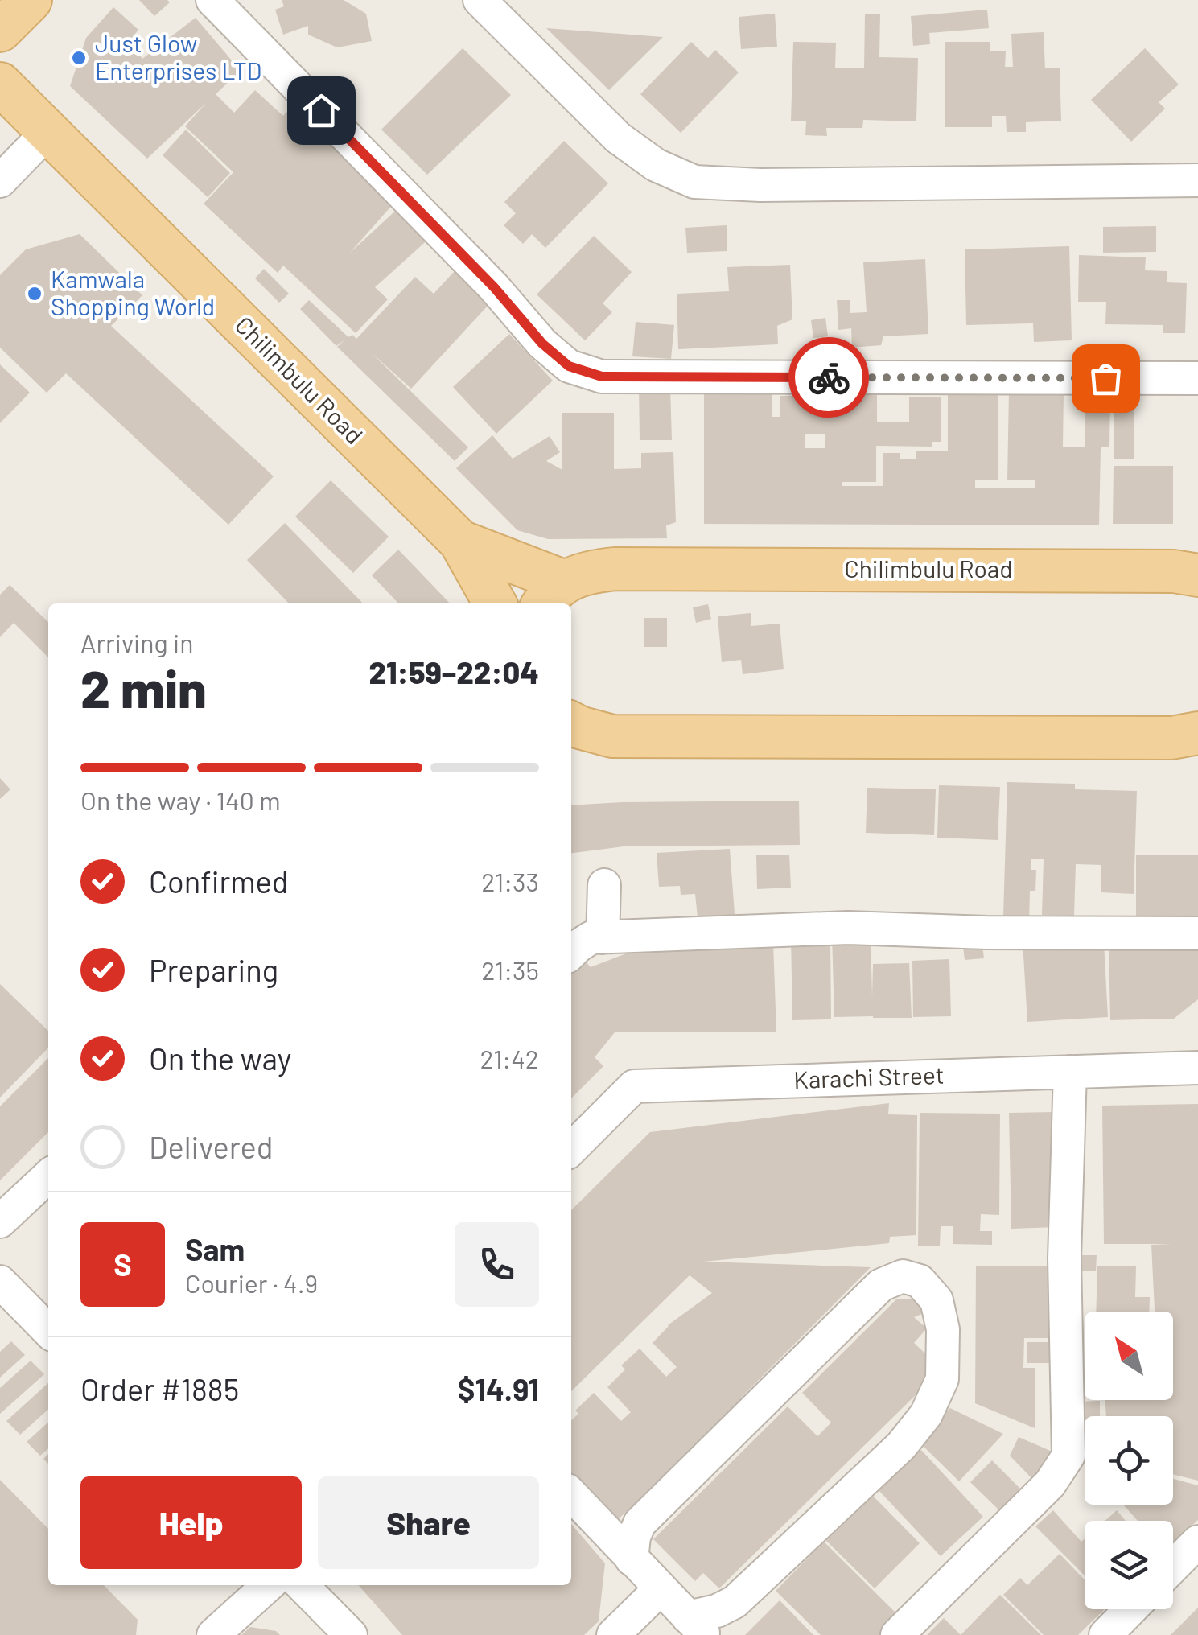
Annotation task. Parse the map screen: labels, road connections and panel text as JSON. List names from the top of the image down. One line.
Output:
{"streets":{"main road":["Chilimbulu Road"],"street":["Karachi Street"]},"places":["Just Glow Enterprises LTD","Kamwala Shopping World"],"north":"top left","page":{"heading":["2 min","Arriving in","21:59–22:04"],"panel":["Sam","Courier · 4.9","Order #1885","$14.91"],"bar":"On the way · 140 m","list":[["Confirmed","21:33"],["Preparing","21:35"],["On the way","21:42"],"Delivered"],"round":"S","buttons":["Help","Share"]}}
